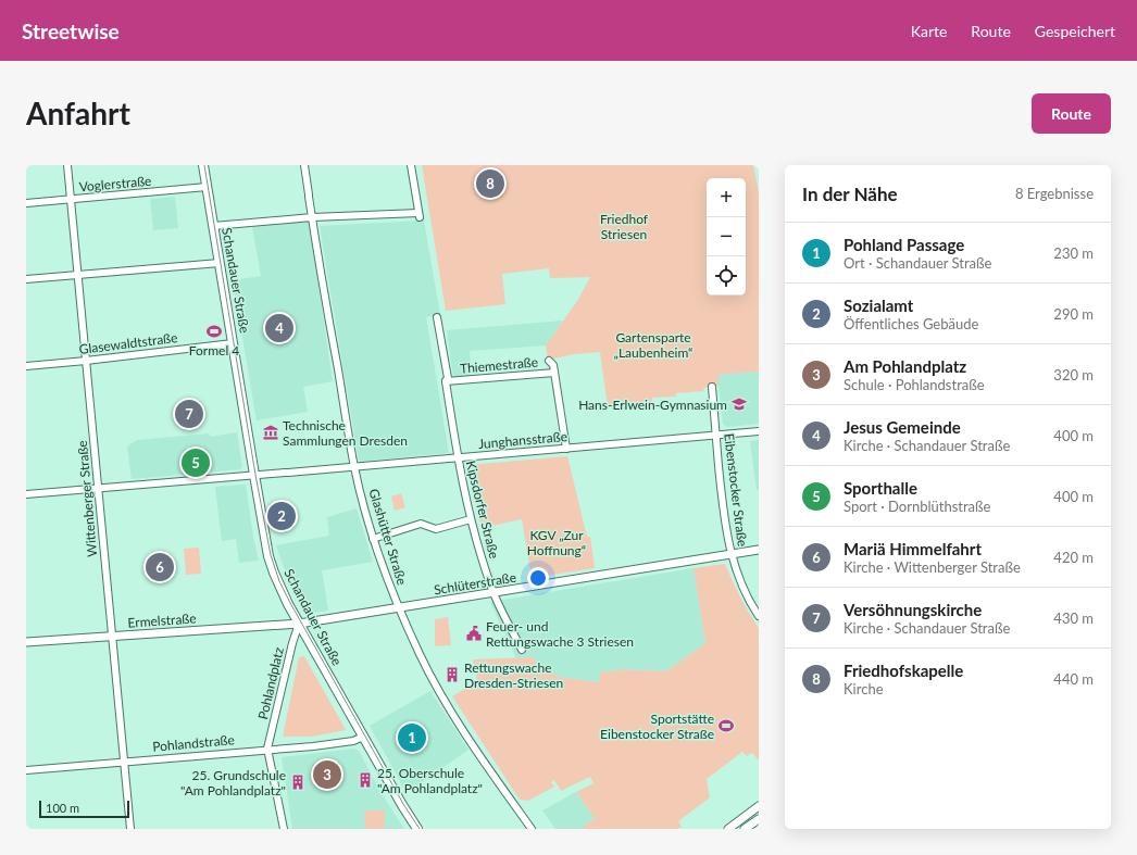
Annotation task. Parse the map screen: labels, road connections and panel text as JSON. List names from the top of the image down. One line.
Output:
{"streets":{"main road":["Schandauer Straße"],"street":["Voglerstraße","Glasewaldtstraße","Thiemestraße","Junghansstraße","Eibenstocker Straße","Wittenberger Straße","Kipsdorfer Straße","Glashütter Straße","Schlüterstraße","Ermelstraße","Pohlandplatz","Pohlandstraße"]},"crossings":[["Voglerstraße","Schandauer Straße"],["Voglerstraße","Wittenberger Straße"],["Schandauer Straße","Glasewaldtstraße"],["Schandauer Straße","Junghansstraße"],["Schandauer Straße","Schlüterstraße"],["Schandauer Straße","Ermelstraße"],["Schandauer Straße","Pohlandplatz"],["Schandauer Straße","Pohlandstraße"],["Glasewaldtstraße","Wittenberger Straße"],["Thiemestraße","Kipsdorfer Straße"],["Junghansstraße","Eibenstocker Straße"],["Junghansstraße","Wittenberger Straße"],["Junghansstraße","Kipsdorfer Straße"],["Junghansstraße","Glashütter Straße"],["Eibenstocker Straße","Schlüterstraße"],["Wittenberger Straße","Ermelstraße"],["Wittenberger Straße","Pohlandstraße"],["Kipsdorfer Straße","Schlüterstraße"],["Glashütter Straße","Schlüterstraße"],["Schlüterstraße","Ermelstraße"],["Schlüterstraße","Pohlandplatz"],["Ermelstraße","Pohlandplatz"],["Pohlandplatz","Pohlandstraße"]],"parks":["Friedhof Striesen","Gartensparte „Laubenheim“","KGV „Zur Hoffnung“"],"places":{"sports":["Formel 4","Sportstätte Eibenstocker Straße"],"school or university":["Hans-Erlwein-Gymnasium"],"museum":["Technische Sammlungen Dresden"],"public building":["Feuer- und Rettungswache 3 Striesen"],"building":["Rettungswache Dresden-Striesen","25. Oberschule \"Am Pohlandplatz\"","25. Grundschule \"Am Pohlandplatz\""]},"scale_bar":"100 m","page":{"header":"Streetwise","nav":["Karte","Route","Gespeichert"],"buttons":"Route","title":"Anfahrt","heading":["In der Nähe","8 Ergebnisse"],"pins":["8","4","7","5","2","6","1","3"],"map_buttons":["+","−"],"list":[{"mark":"1","name":"Pohland Passage","note":"Ort · Schandauer Straße","value":"230 m"},{"mark":"2","name":"Sozialamt","note":"Öffentliches Gebäude","value":"290 m"},{"mark":"3","name":"Am Pohlandplatz","note":"Schule · Pohlandstraße","value":"320 m"},{"mark":"4","name":"Jesus Gemeinde","note":"Kirche · Schandauer Straße","value":"400 m"},{"mark":"5","name":"Sporthalle","note":"Sport · Dornblüthstraße","value":"400 m"},{"mark":"6","name":"Mariä Himmelfahrt","note":"Kirche · Wittenberger Straße","value":"420 m"},{"mark":"7","name":"Versöhnungskirche","note":"Kirche · Schandauer Straße","value":"430 m"},{"mark":"8","name":"Friedhofskapelle","note":"Kirche","value":"440 m"}],"scale":"100 m"}}
